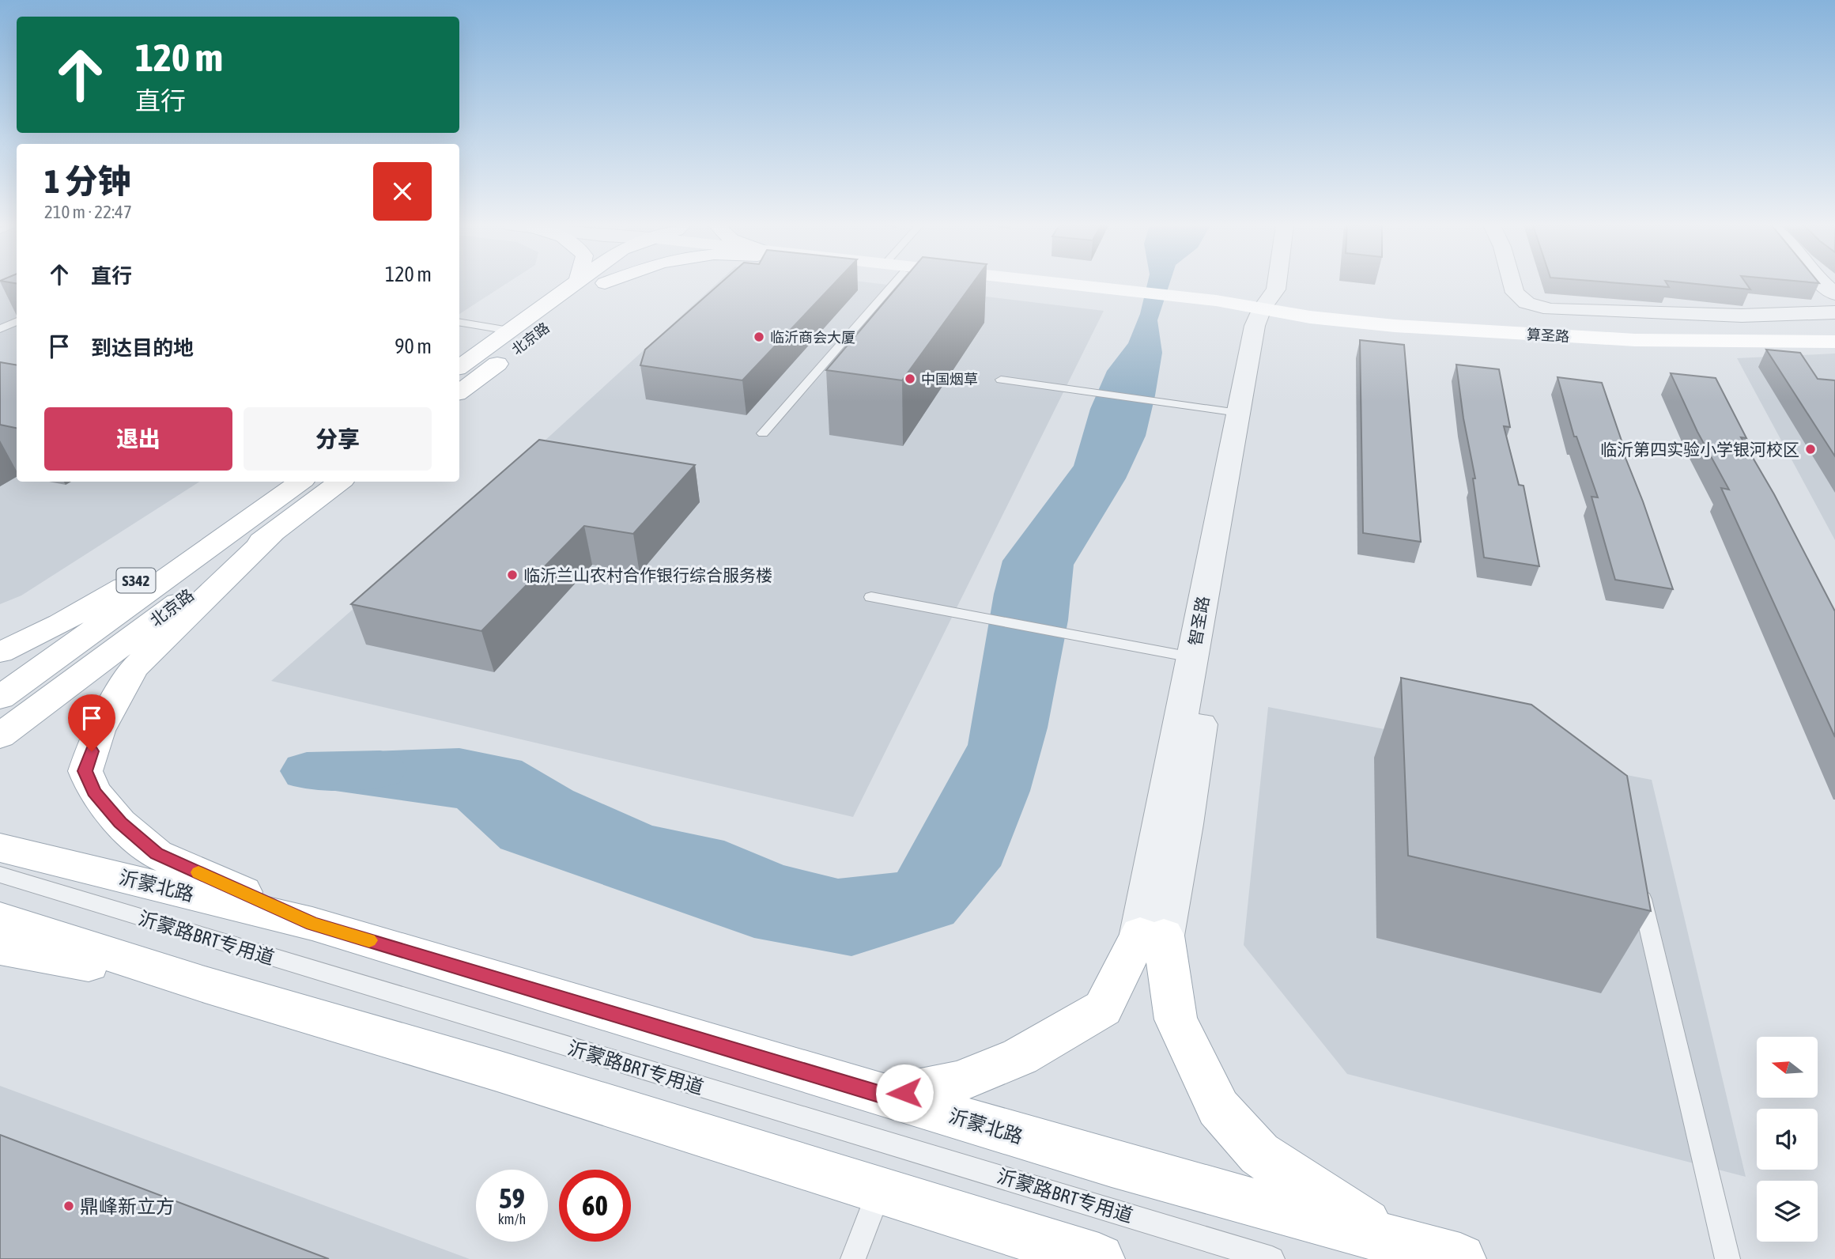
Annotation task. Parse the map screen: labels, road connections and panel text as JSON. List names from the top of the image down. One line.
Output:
{"streets":{"main road":["算圣路","北京路","S342","沂蒙北路"],"street":["智圣路"],"lane":["沂蒙路BRT专用道"]},"crossings":[["算圣路","智圣路"],["北京路","S342"]],"places":["临沂商会大厦","中国烟草","临沂第四实验小学银河校区","临沂兰山农村合作银行综合服务楼","鼎峰新立方"],"north":"left","page":{"turn":["120 m","直行"],"heading":["1 分钟","210 m · 22:47"],"list":[{"name":"直行","value":"120 m"},{"name":"到达目的地","value":"90 m"}],"buttons":["退出","分享"],"speed":"59 km/h","limit":"60"}}
